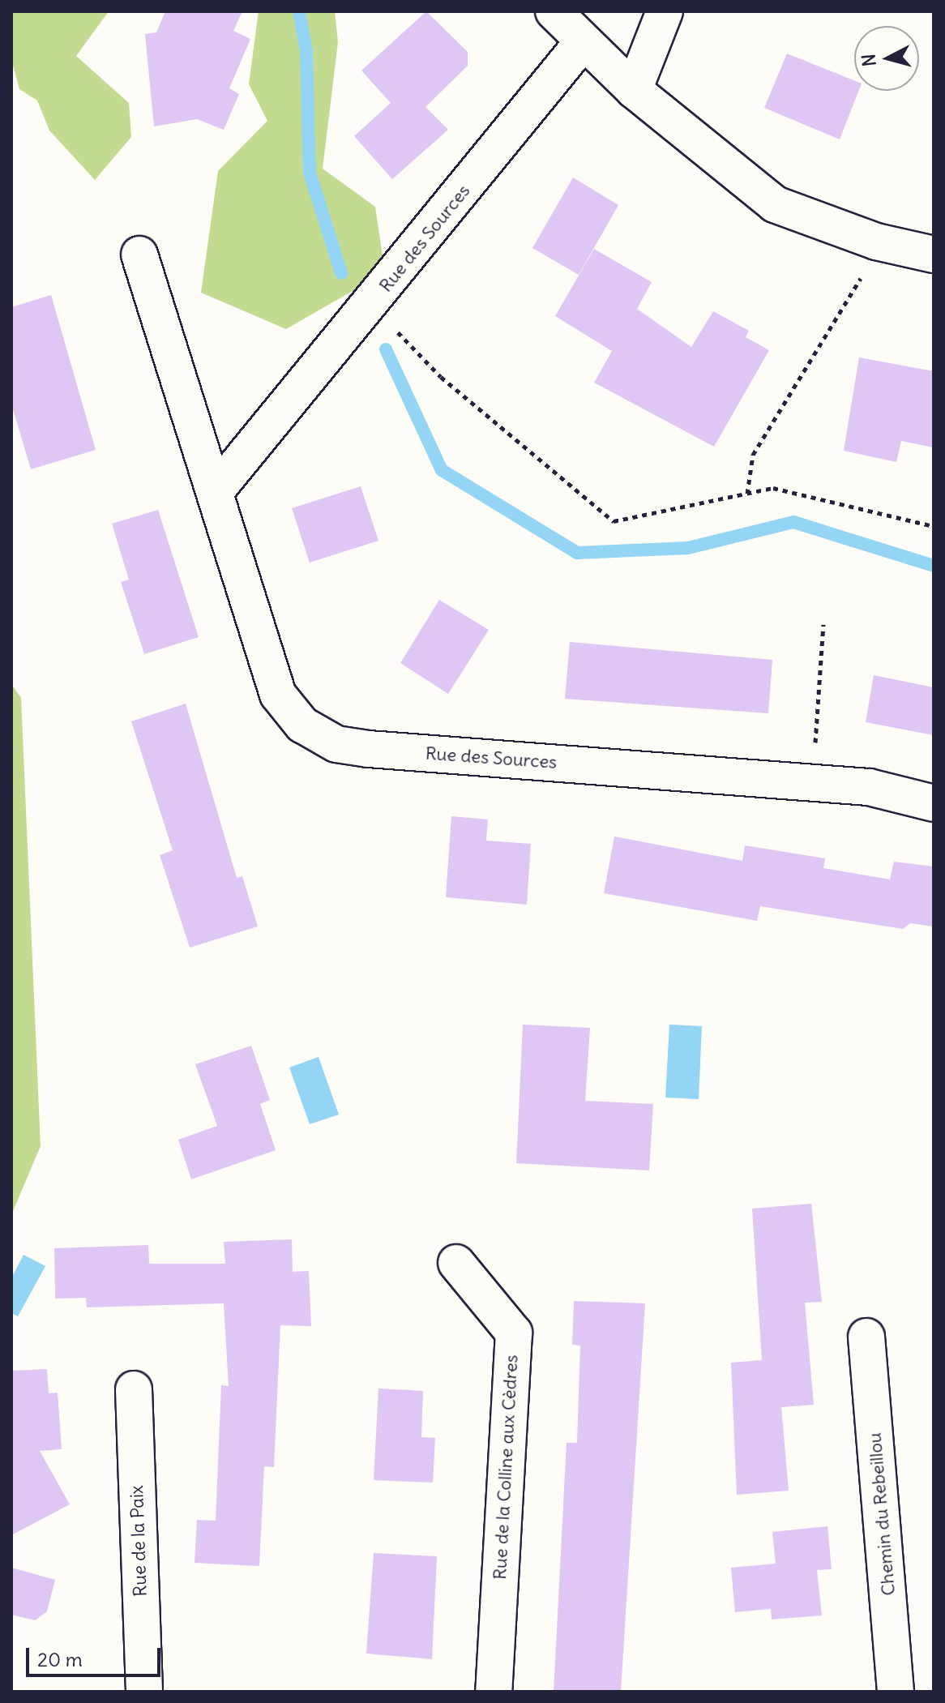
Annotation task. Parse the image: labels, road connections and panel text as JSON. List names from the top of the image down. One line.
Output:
{"streets":{"street":["Rue des Sources","Rue de la Colline aux Cèdres","Chemin du Rebeillou","Rue de la Paix"]},"scale_bar":"20 m","north":"left"}
